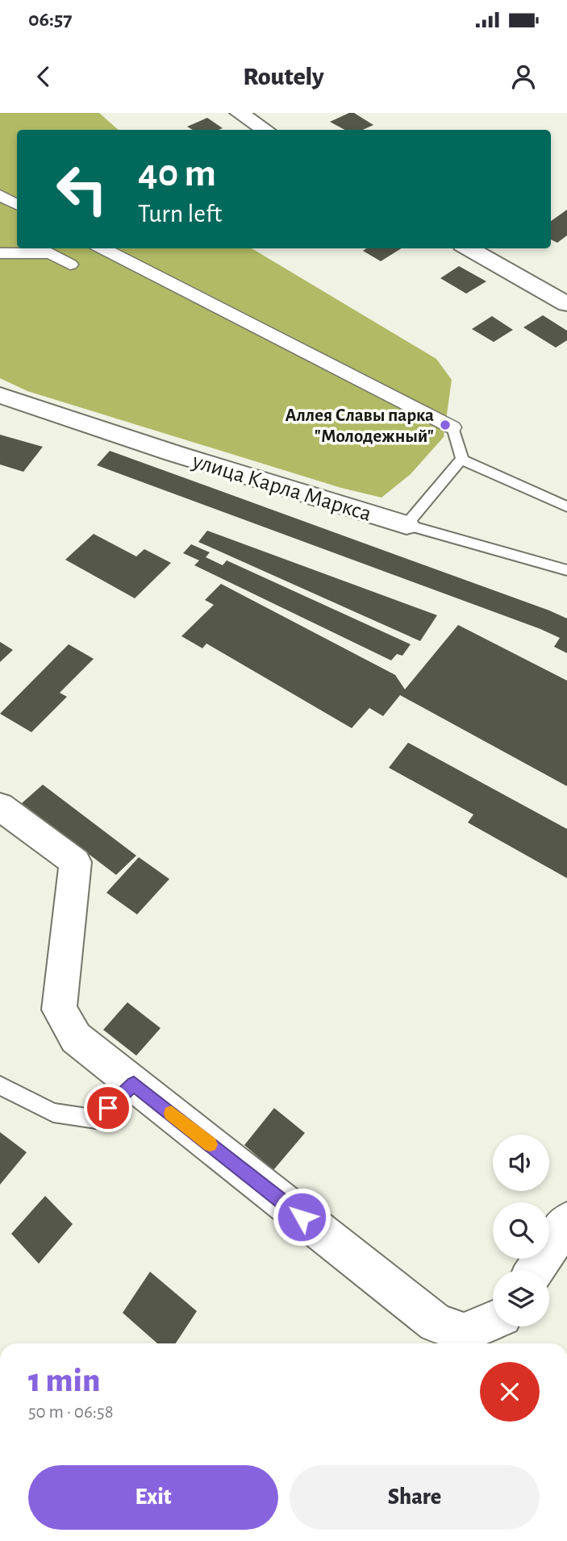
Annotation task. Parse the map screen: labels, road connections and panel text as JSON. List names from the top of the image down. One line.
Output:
{"streets":{"street":["улица Карла Маркса"]},"places":["Аллея Славы парка \"Молодежный\""],"page":{"status":"06:57","header":"Routely","turn":["40 m","Turn left"],"heading":["1 min","50 m · 06:58"],"buttons":["Exit","Share"]}}
